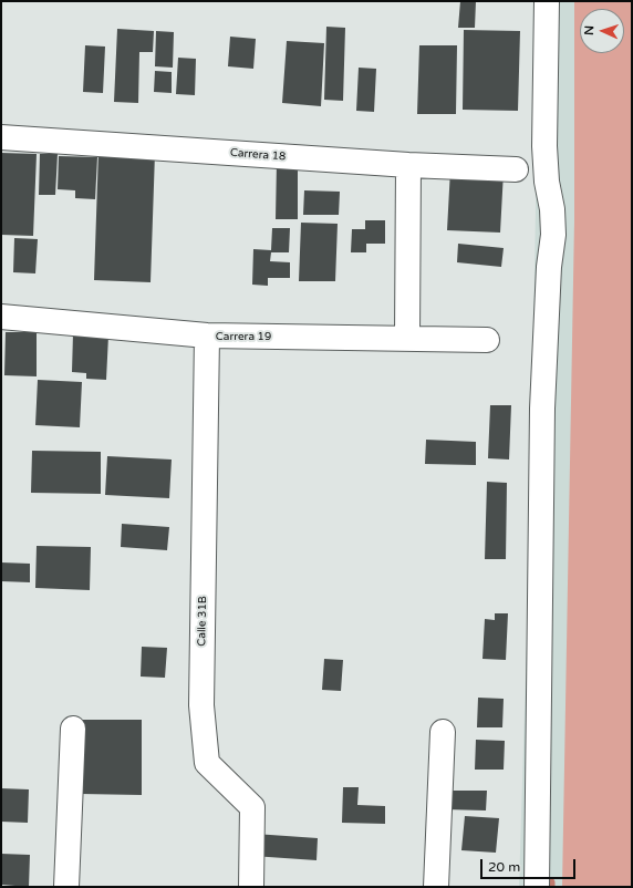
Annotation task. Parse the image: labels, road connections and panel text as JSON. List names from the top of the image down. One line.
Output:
{"streets":{"street":["Carrera 18","Carrera 19","Calle 31B"]},"crossings":[["Carrera 19","Calle 31B"]],"scale_bar":"20 m","north":"left"}
